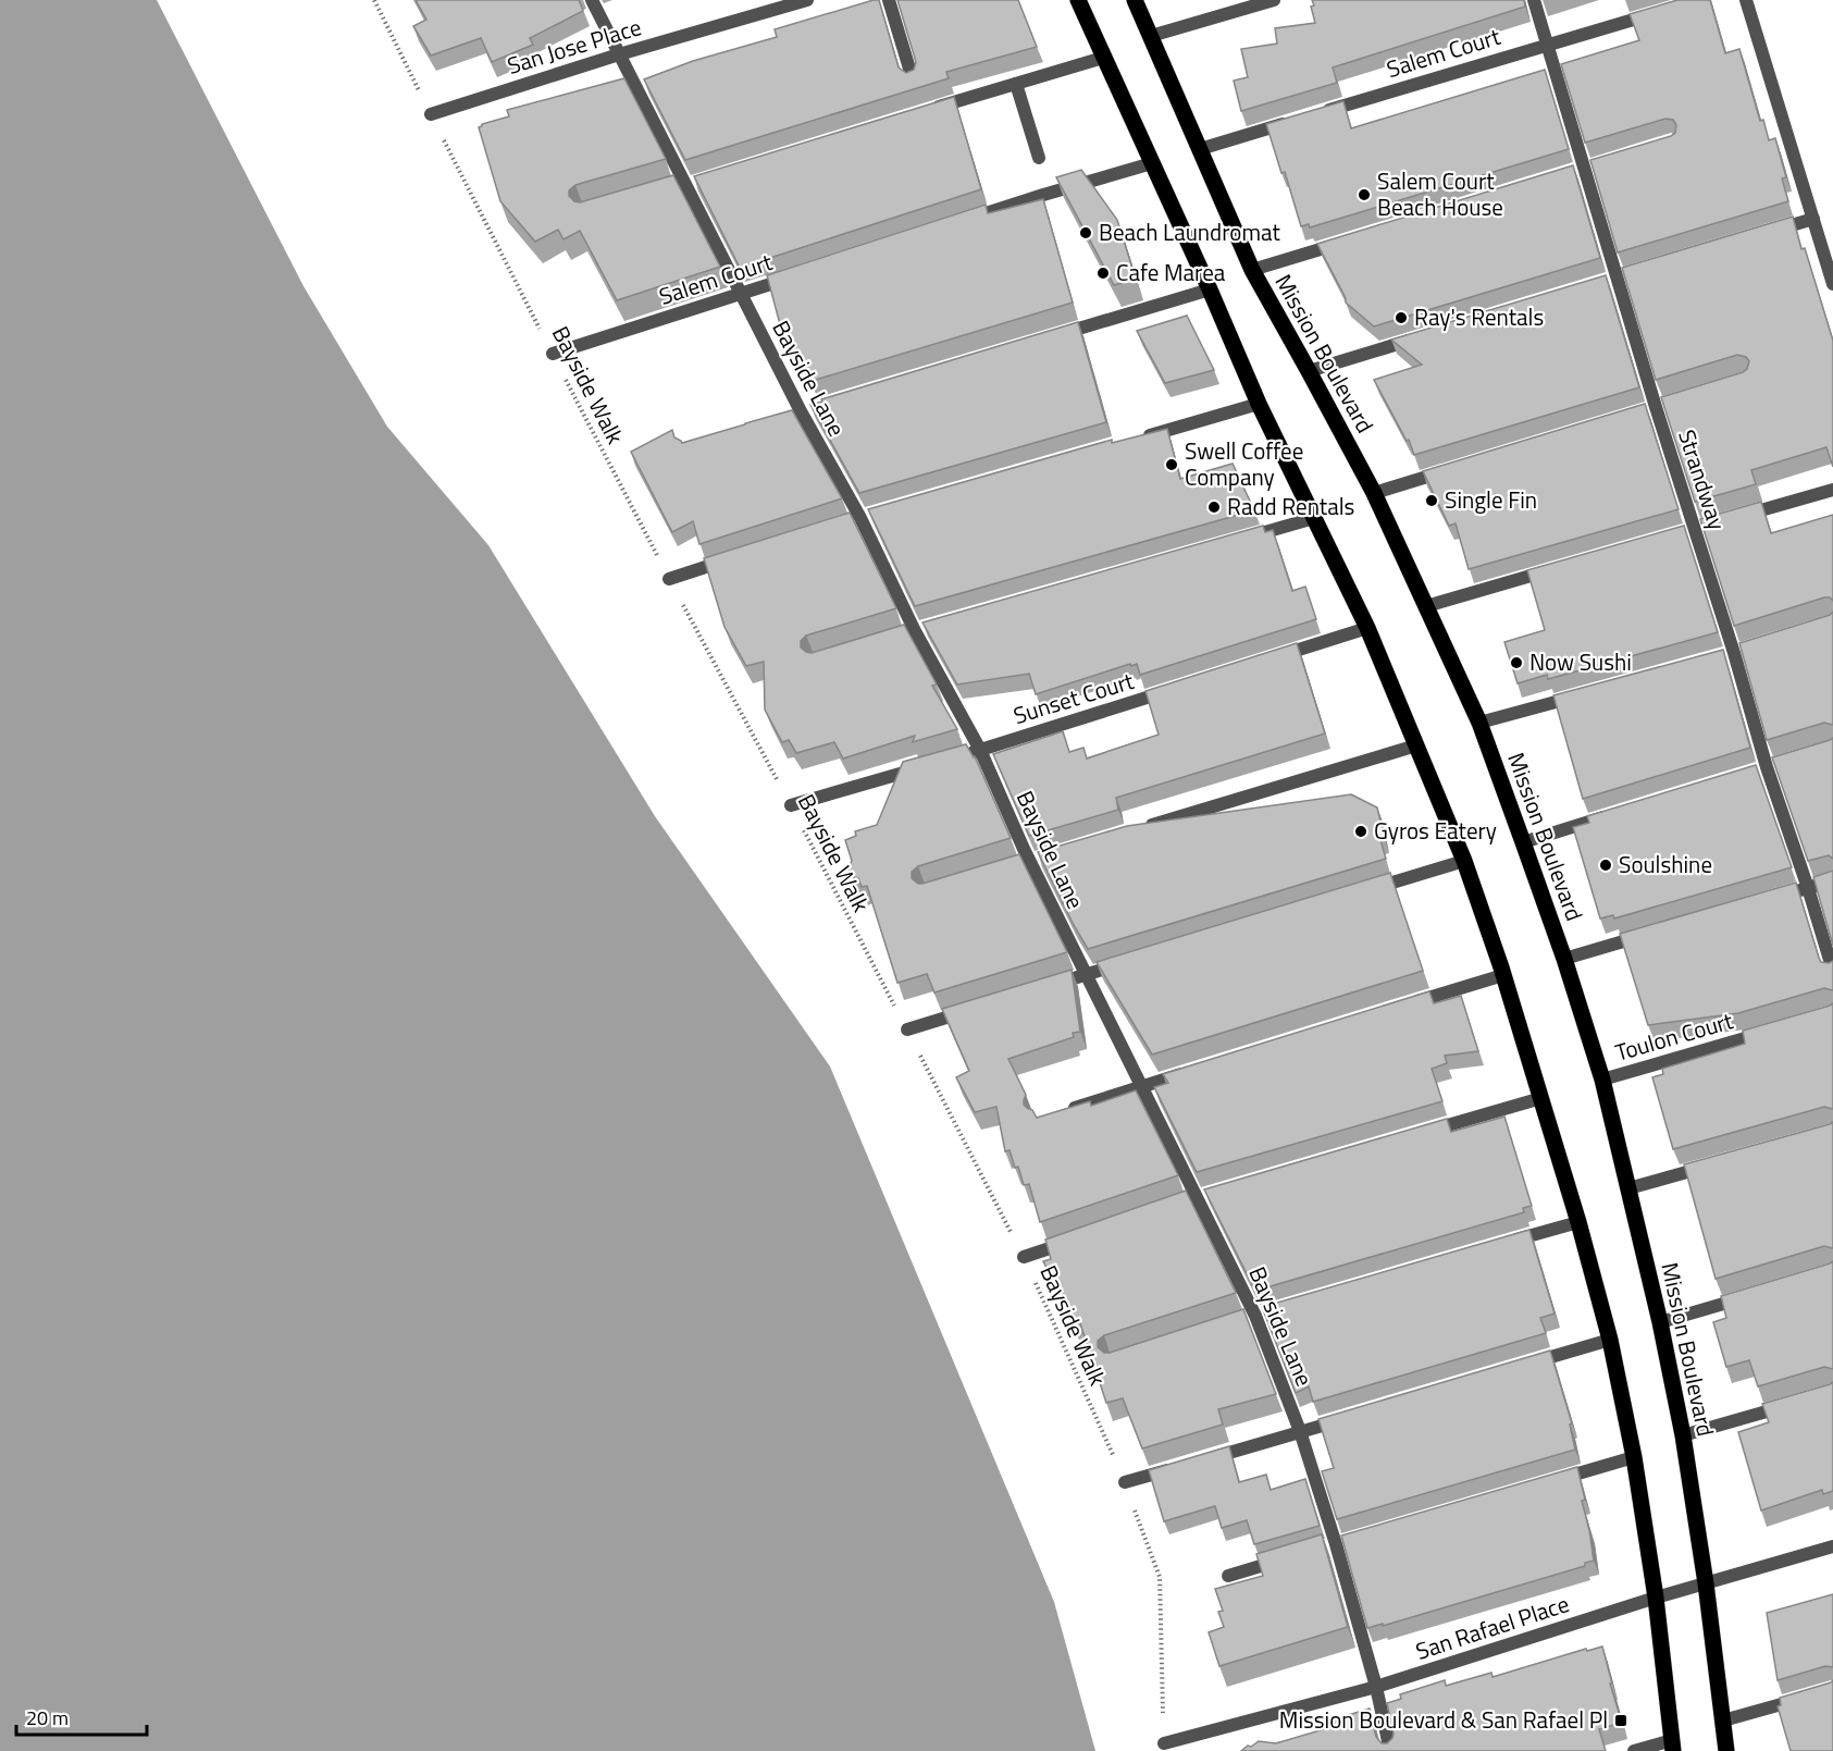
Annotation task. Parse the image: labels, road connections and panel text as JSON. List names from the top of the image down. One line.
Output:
{"streets":{"main road":["Mission Boulevard"],"street":["San Jose Place","Salem Court","Bayside Lane","Strandway","Sunset Court","Toulon Court","San Rafael Place"],"path":["Bayside Walk"]},"crossings":[["San Jose Place","Bayside Lane"],["San Jose Place","Bayside Walk"],["Salem Court","Mission Boulevard"],["Salem Court","Bayside Lane"],["Salem Court","Bayside Walk"],["Salem Court","Strandway"],["Mission Boulevard","Toulon Court"],["Mission Boulevard","San Rafael Place"],["Bayside Lane","Sunset Court"],["Bayside Lane","San Rafael Place"],["Bayside Walk","San Rafael Place"]],"places":{"other":["Salem Court Beach House","Beach Laundromat","Cafe Marea","Ray's Rentals","Swell Coffee Company","Single Fin","Radd Rentals","Now Sushi","Gyros Eatery","Soulshine"],"transit":["Mission Boulevard & San Rafael Pl"]},"scale_bar":"20 m"}
